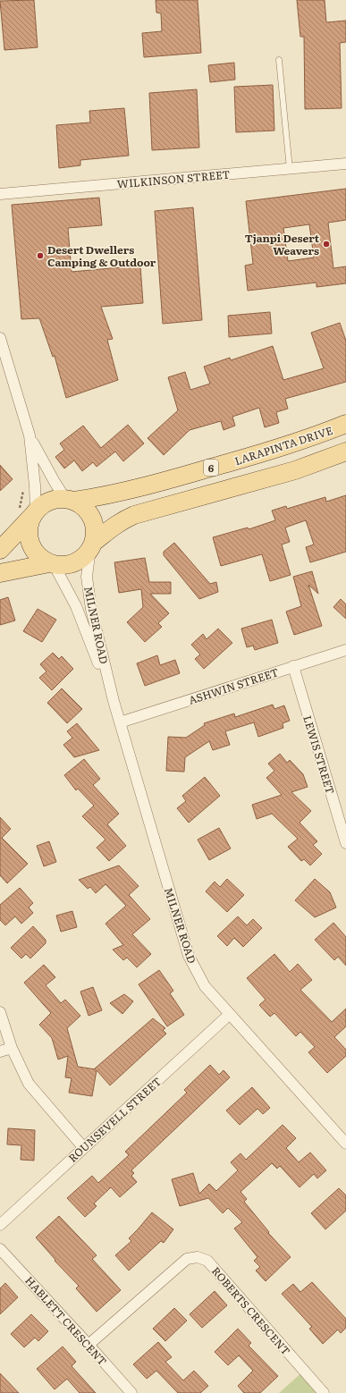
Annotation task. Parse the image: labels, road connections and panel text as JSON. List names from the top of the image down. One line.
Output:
{"streets":{"main road":["LARAPINTA DRIVE","6"],"street":["WILKINSON STREET","MILNER ROAD","ASHWIN STREET","LEWIS STREET","ROUNSEVELL STREET","ROBERTS CRESCENT","HABLETT CRESCENT"]},"crossings":[["LARAPINTA DRIVE","6"],["LARAPINTA DRIVE","MILNER ROAD"],["6","MILNER ROAD"],["MILNER ROAD","ASHWIN STREET"],["MILNER ROAD","ROUNSEVELL STREET"],["ASHWIN STREET","LEWIS STREET"],["ROBERTS CRESCENT","HABLETT CRESCENT"]],"places":["Tjanpi Desert Weavers","Desert Dwellers Camping & Outdoor"]}
